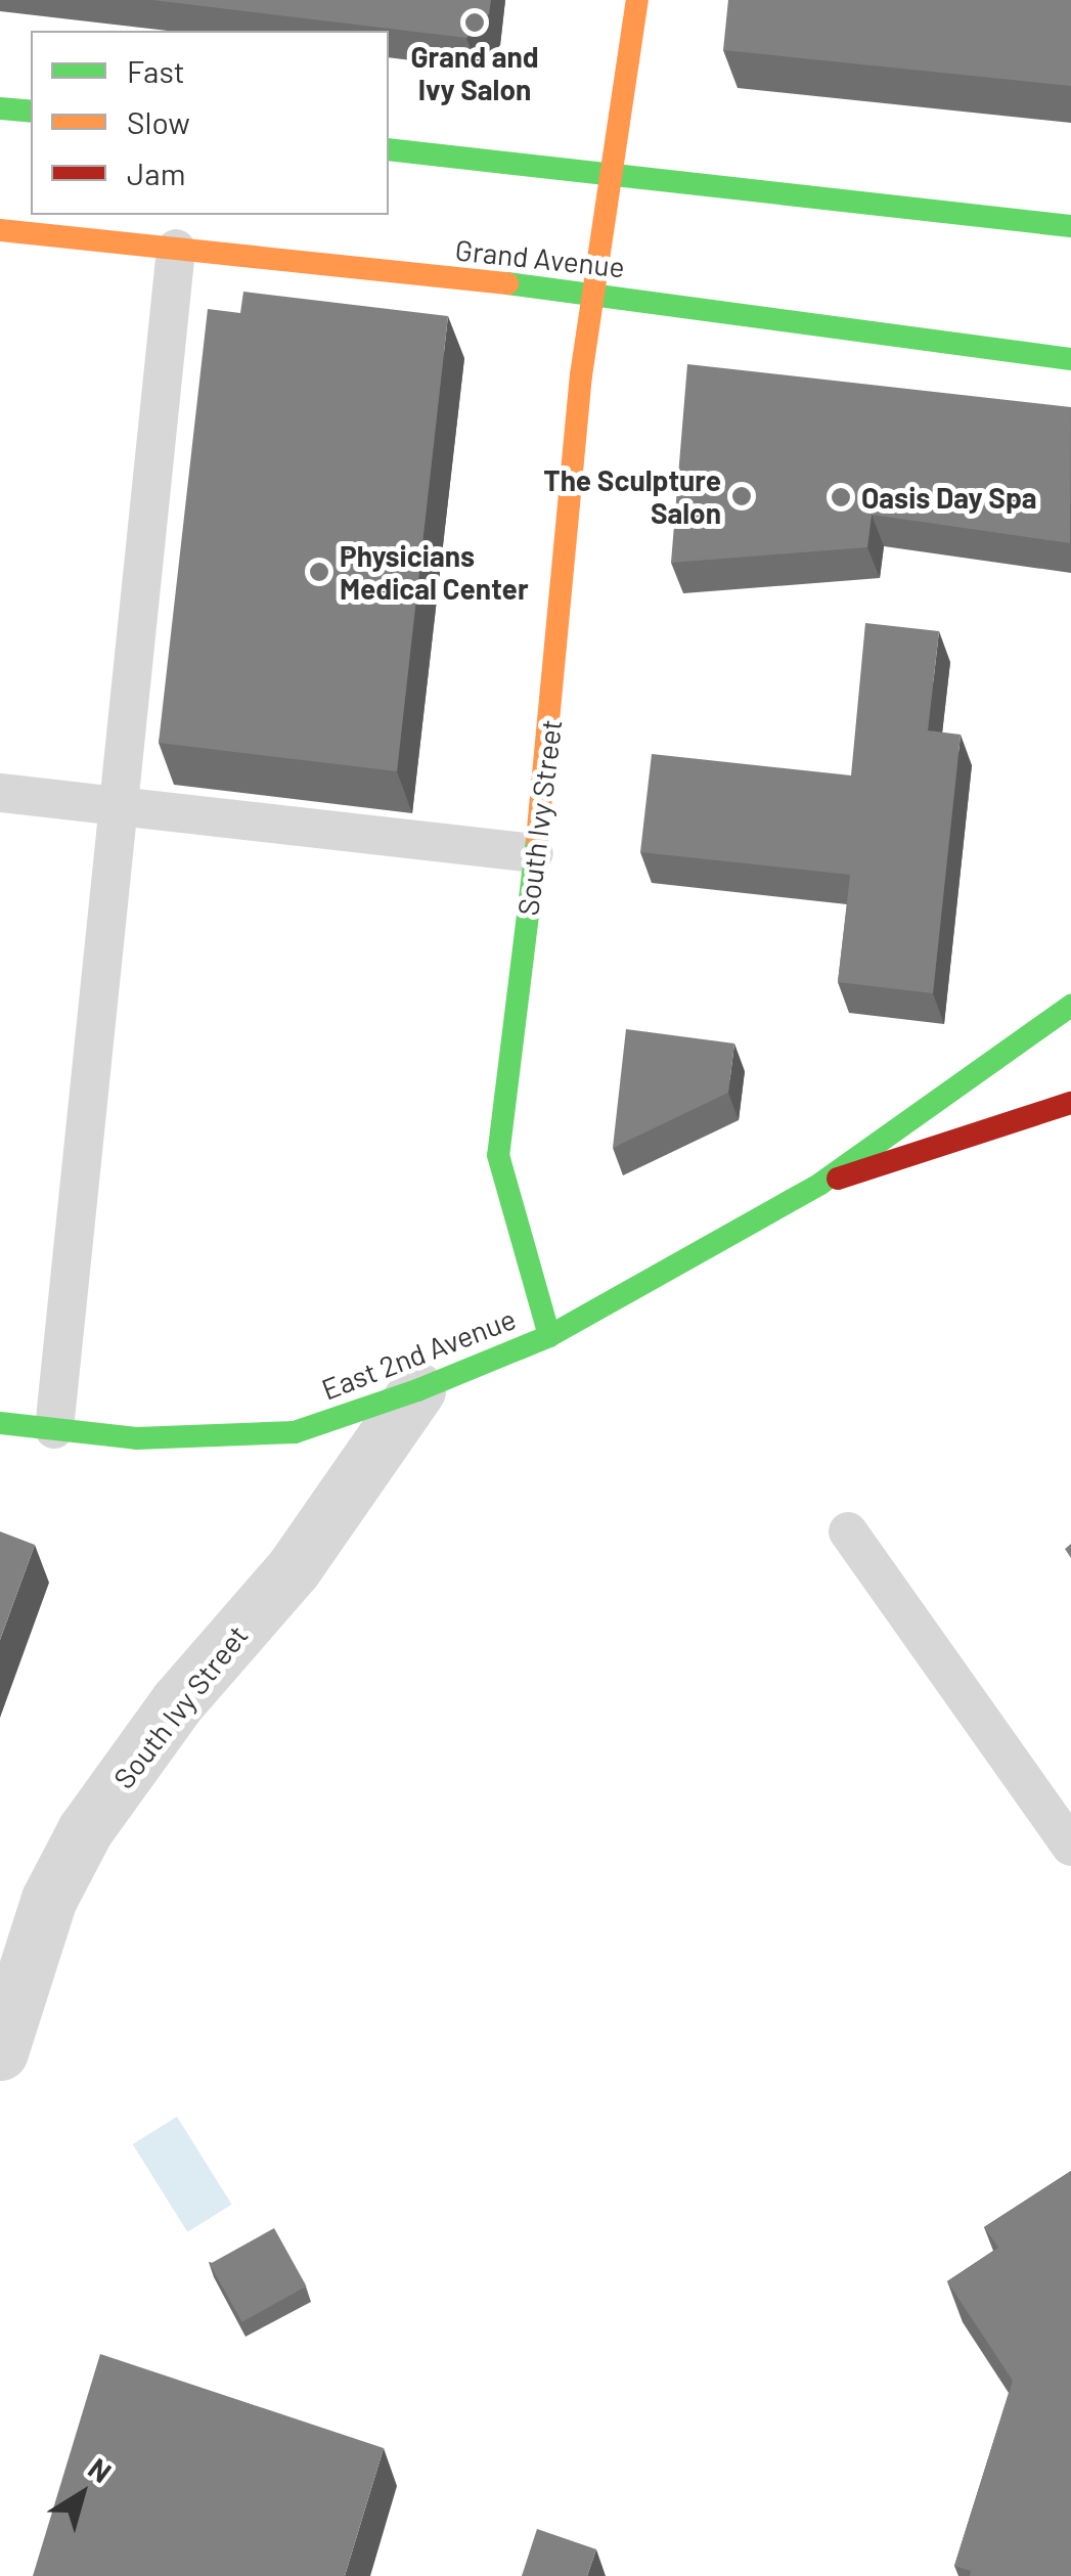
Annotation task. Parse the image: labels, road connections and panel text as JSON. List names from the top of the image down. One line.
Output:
{"streets":{"main road":["Grand Avenue","South Ivy Street","East 2nd Avenue"]},"crossings":[["Grand Avenue","South Ivy Street"],["South Ivy Street","East 2nd Avenue"]],"places":["Grand and Ivy Salon","The Sculpture Salon","Oasis Day Spa","Physicians Medical Center"],"legend":["Fast","Slow","Jam"],"north":"top right"}
